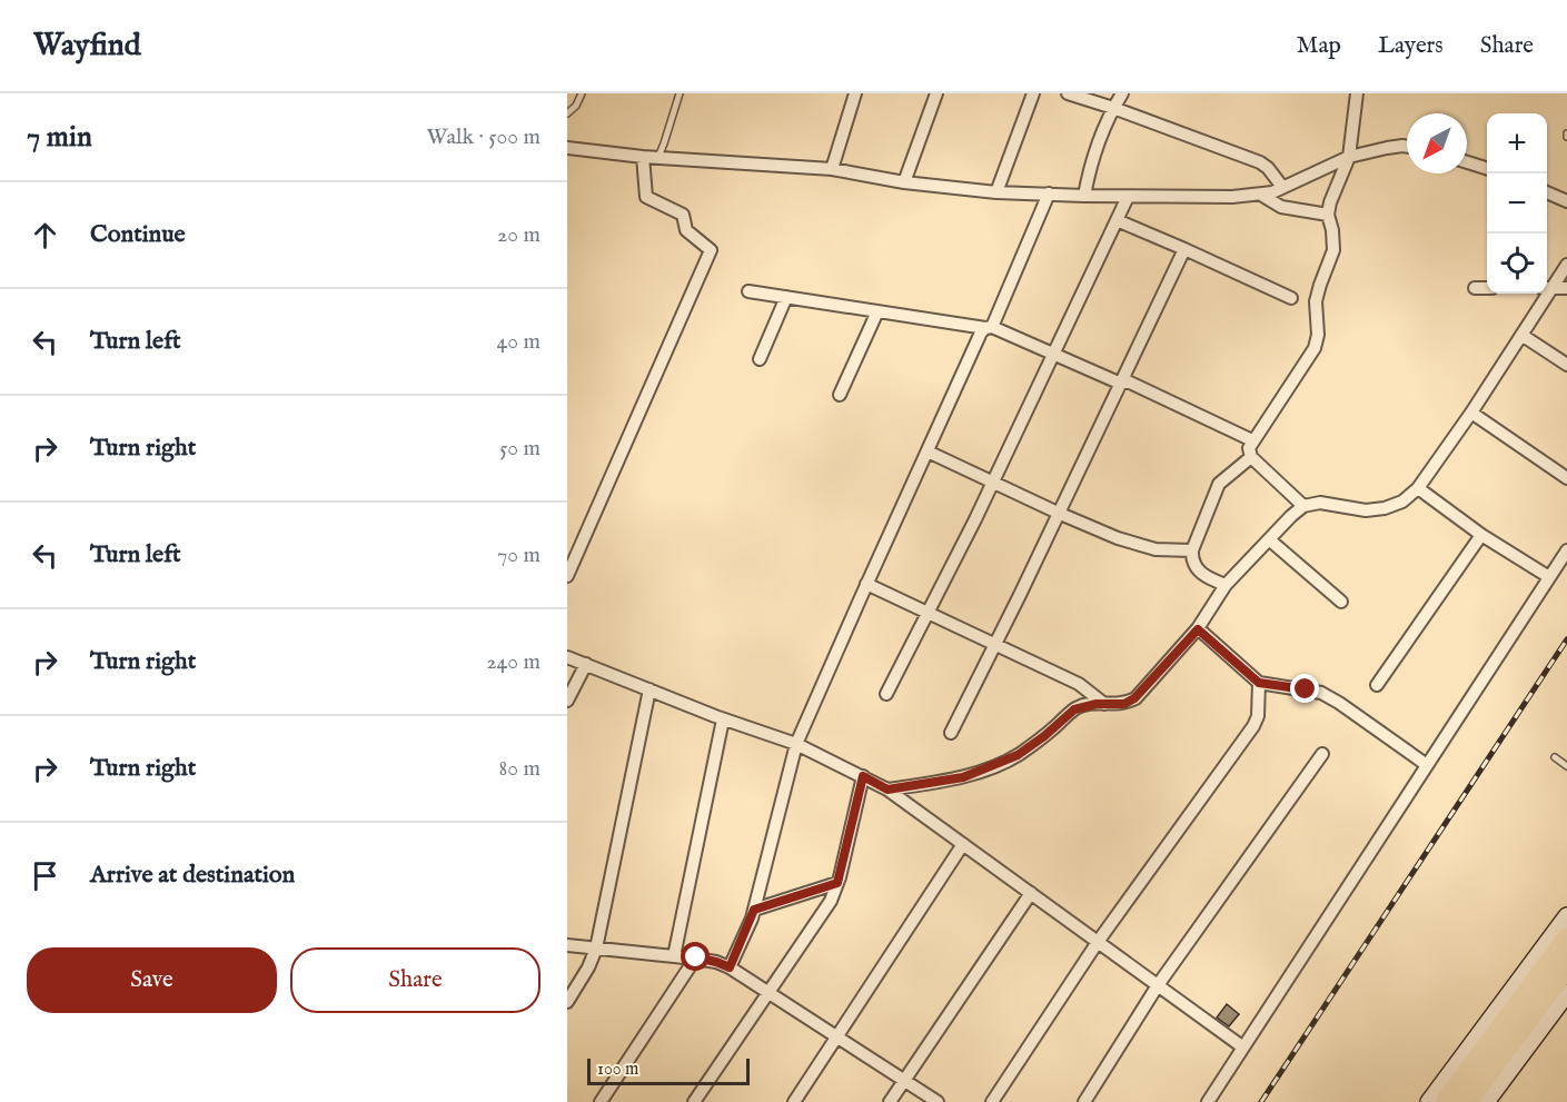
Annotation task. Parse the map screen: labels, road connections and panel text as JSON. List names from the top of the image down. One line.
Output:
{"scale_bar":"100 m","north":"bottom left","page":{"header":"Wayfind","nav":["Map","Layers","Share"],"heading":["7 min","Walk · 500 m"],"map_buttons":["+","−"],"list":[["Continue","20 m"],["Turn left","40 m"],["Turn right","50 m"],["Turn left","70 m"],["Turn right","240 m"],["Turn right","80 m"],"Arrive at destination"],"buttons":["Save","Share"],"scale":"100 m"}}
